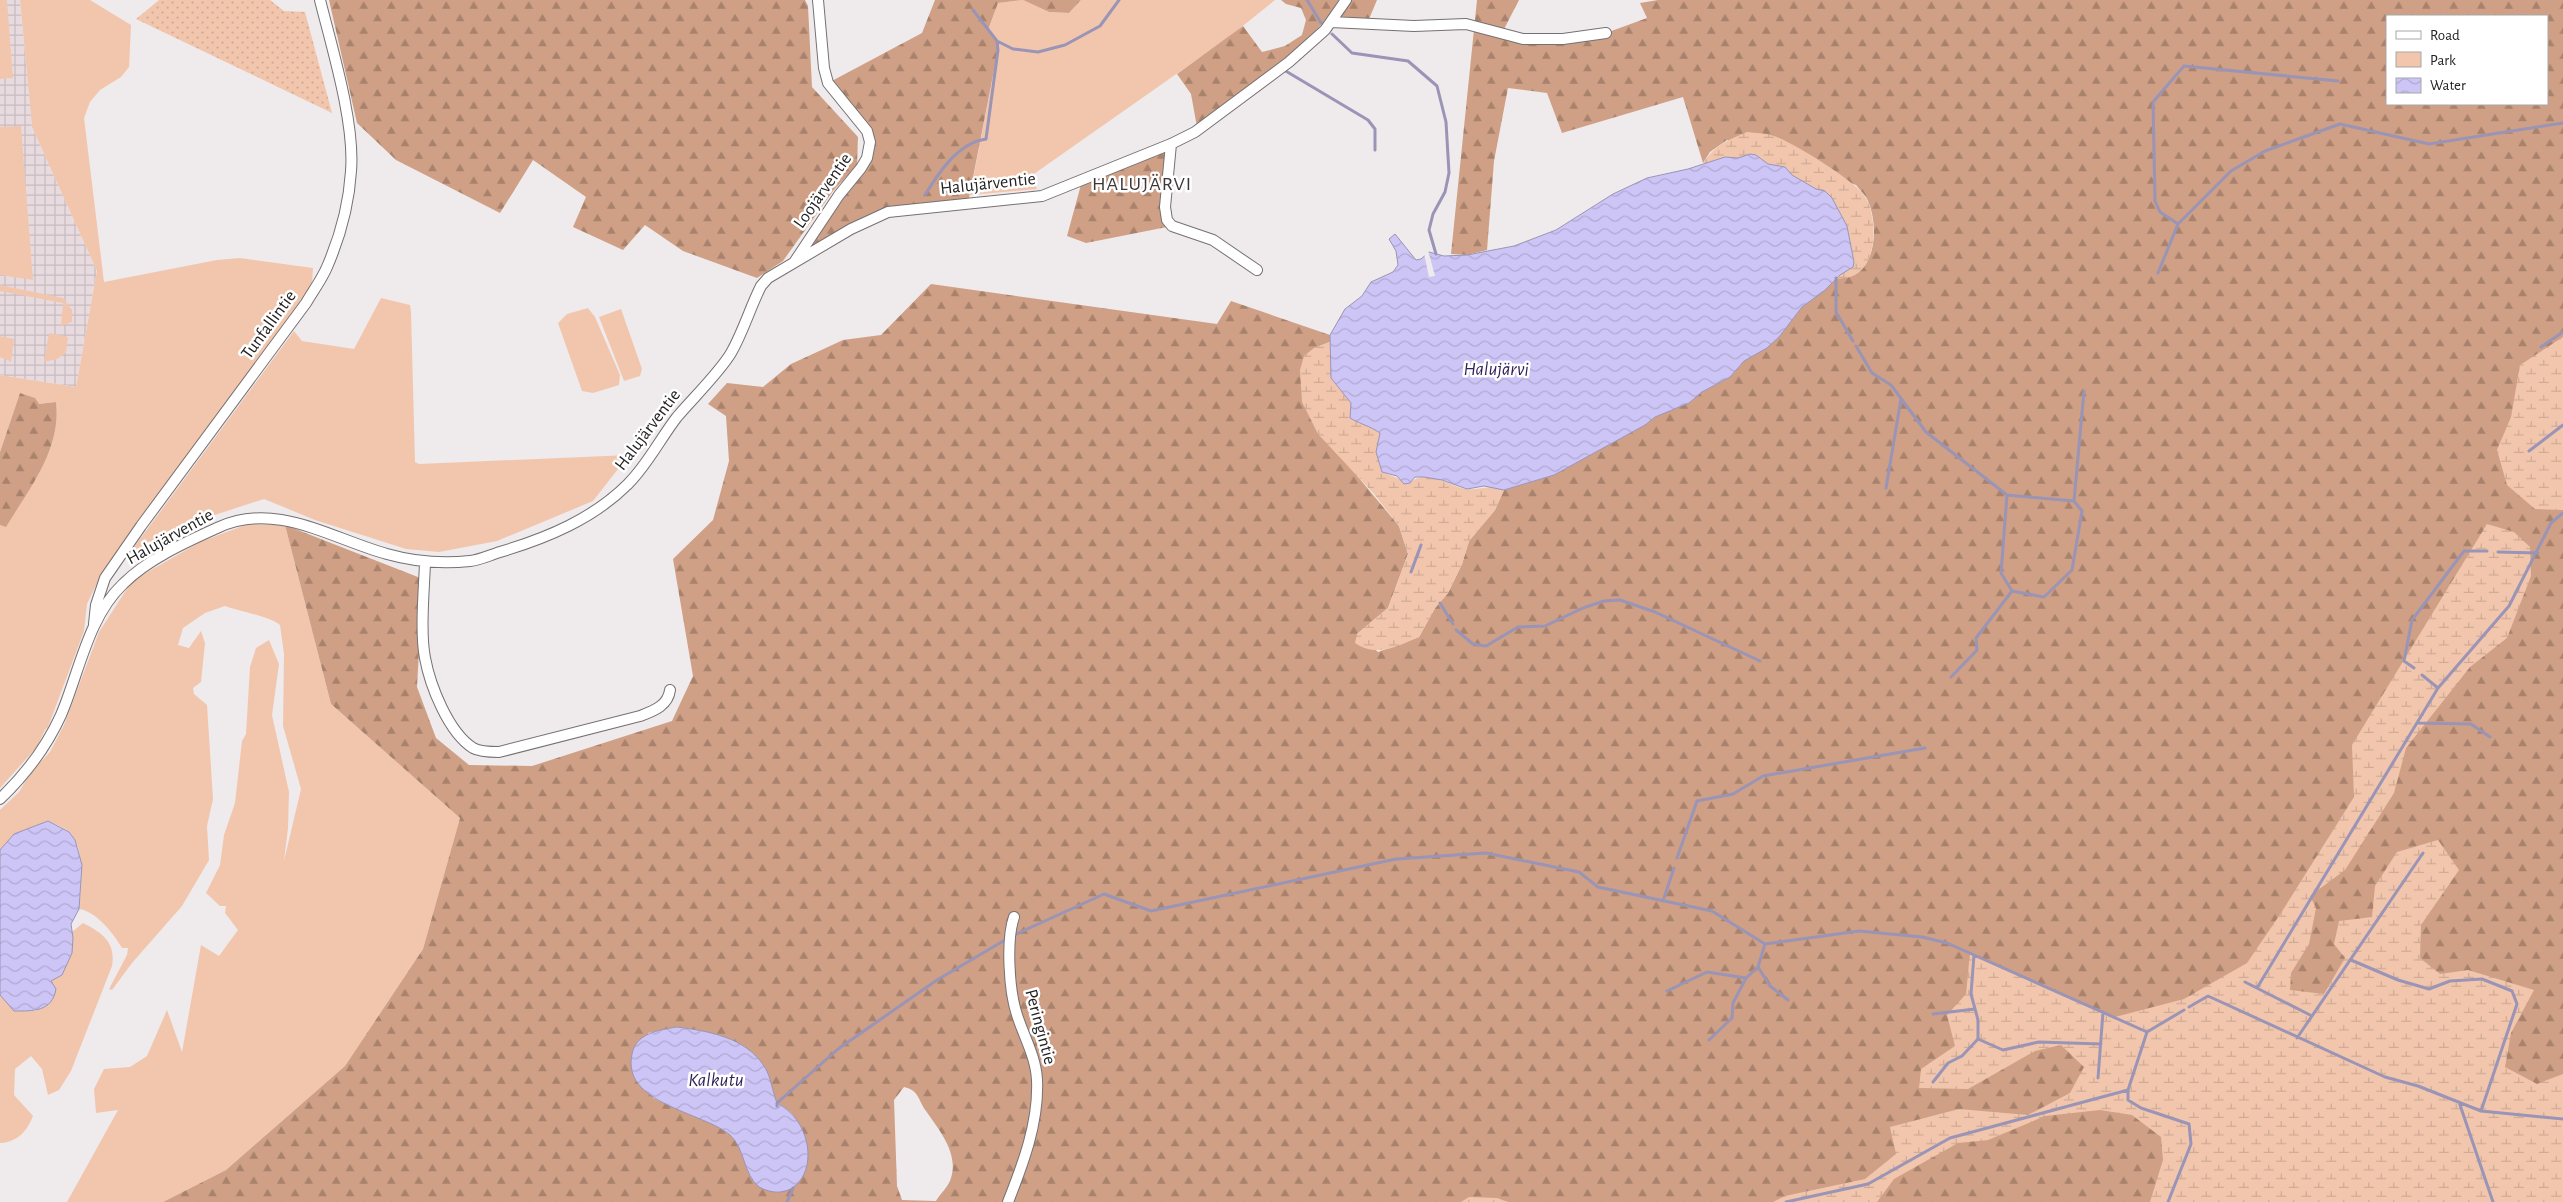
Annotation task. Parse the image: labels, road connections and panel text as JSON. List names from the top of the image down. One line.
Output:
{"streets":{"street":["Halujärventie","Loojärventie","Tunfallintie","Peringintie"]},"crossings":[["Halujärventie","Loojärventie"],["Halujärventie","Tunfallintie"]],"districts":["HALUJÄRVI"],"water":["Halujärvi","Kalkutu"],"legend":["Road","Park","Water"]}
